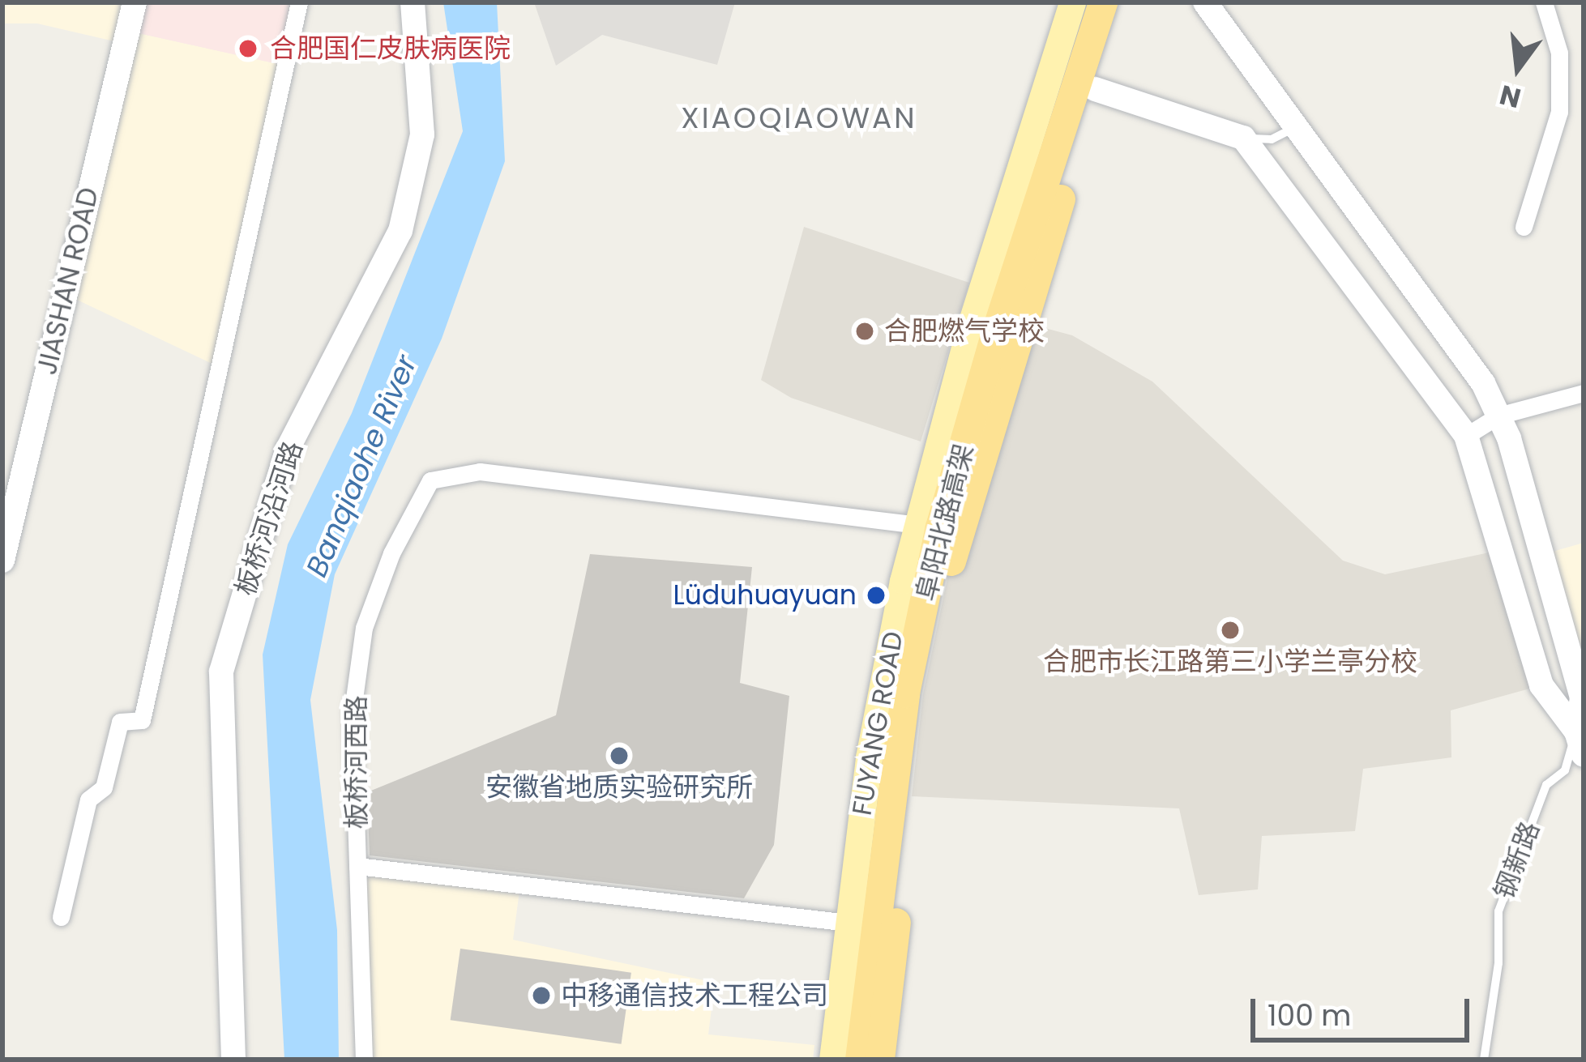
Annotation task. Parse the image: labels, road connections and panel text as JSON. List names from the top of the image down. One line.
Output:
{"streets":{"highway":["阜阳北路高架"],"main road":["FUYANG ROAD"],"street":["JIASHAN ROAD","板桥河沿河路","板桥河西路"],"lane":["钢新路"]},"crossings":[["FUYANG ROAD","板桥河西路"]],"districts":["XIAOQIAOWAN"],"water":["Banqiaohe River"],"places":["合肥国仁皮肤病医院","合肥燃气学校","Lüduhuayuan","合肥市长江路第三小学兰亭分校","安徽省地质实验研究所","中移通信技术工程公司"],"scale_bar":"100 m","north":"bottom"}
